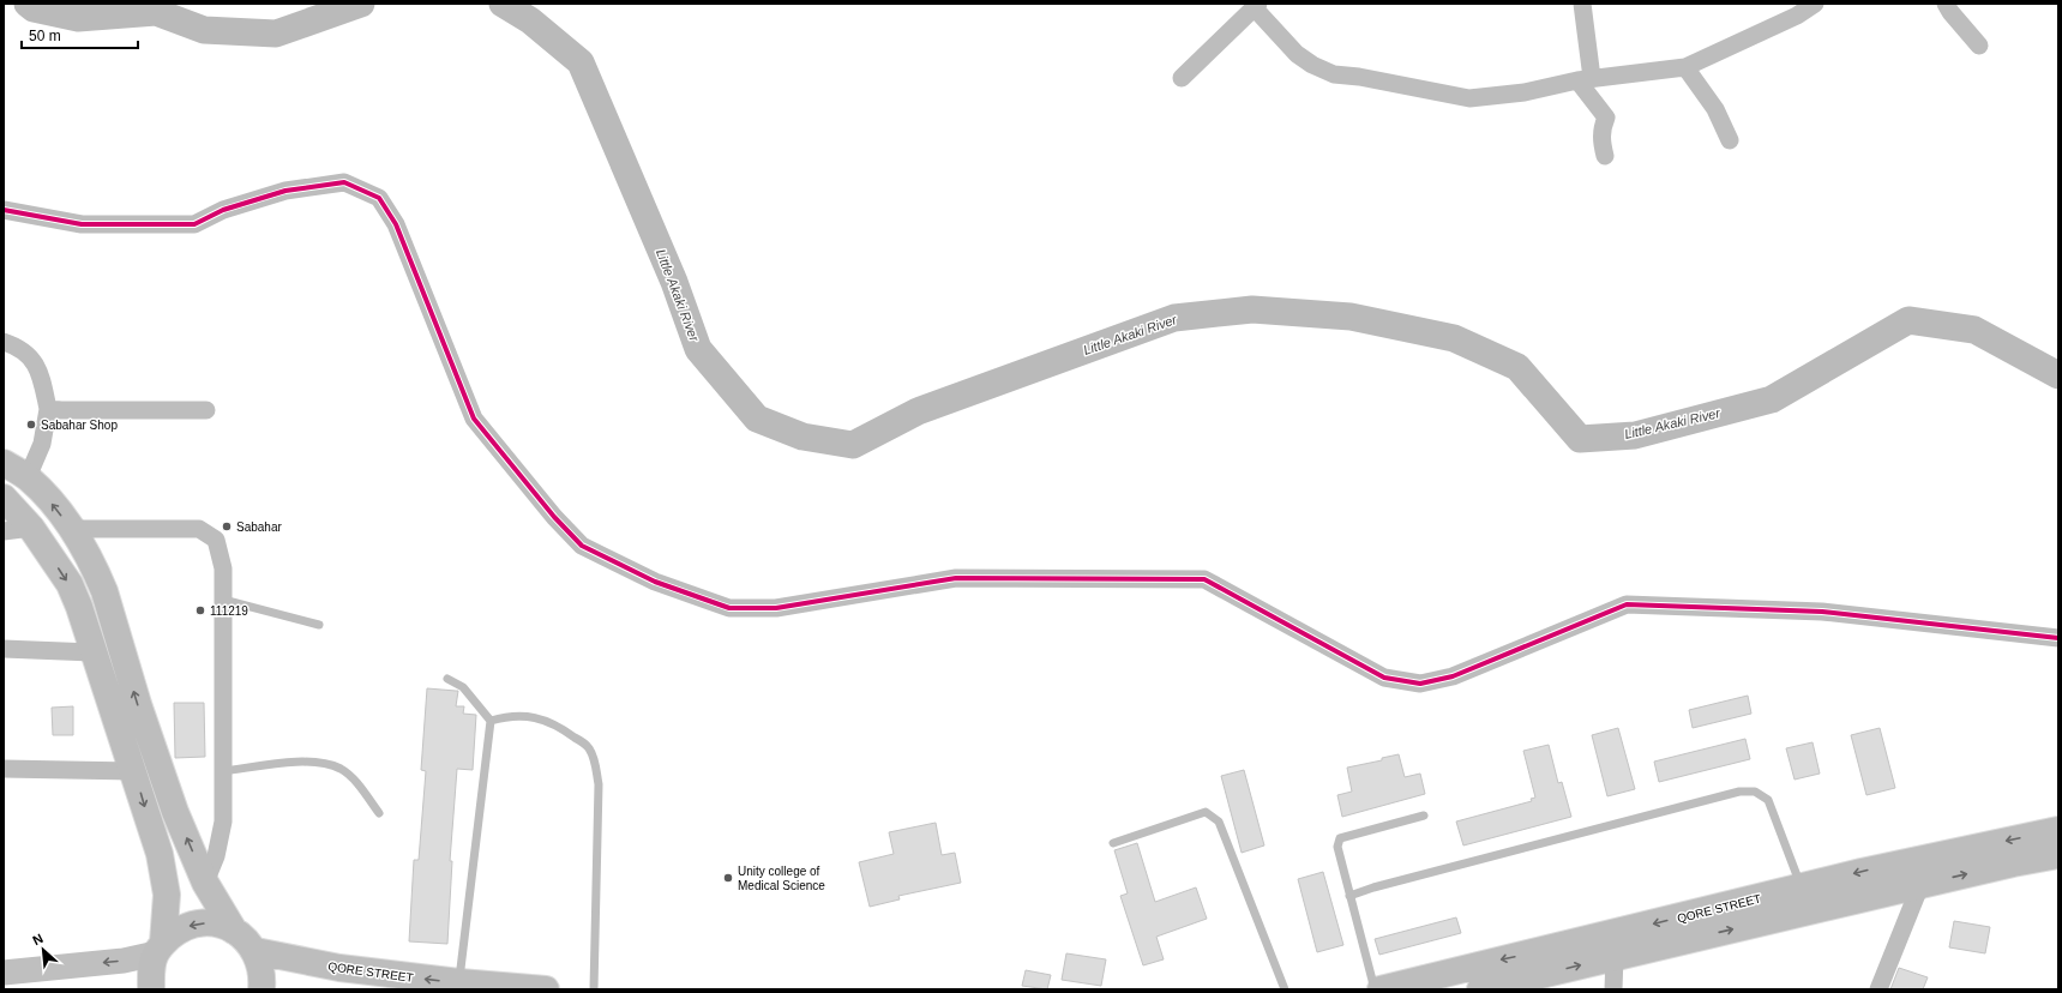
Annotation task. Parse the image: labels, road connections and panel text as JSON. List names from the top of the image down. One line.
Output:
{"streets":{"main road":["QORE STREET"]},"water":["Little Akaki River"],"places":["Sabahar Shop","Sabahar","111219","Unity college of Medical Science"],"scale_bar":"50 m","north":"top left"}
